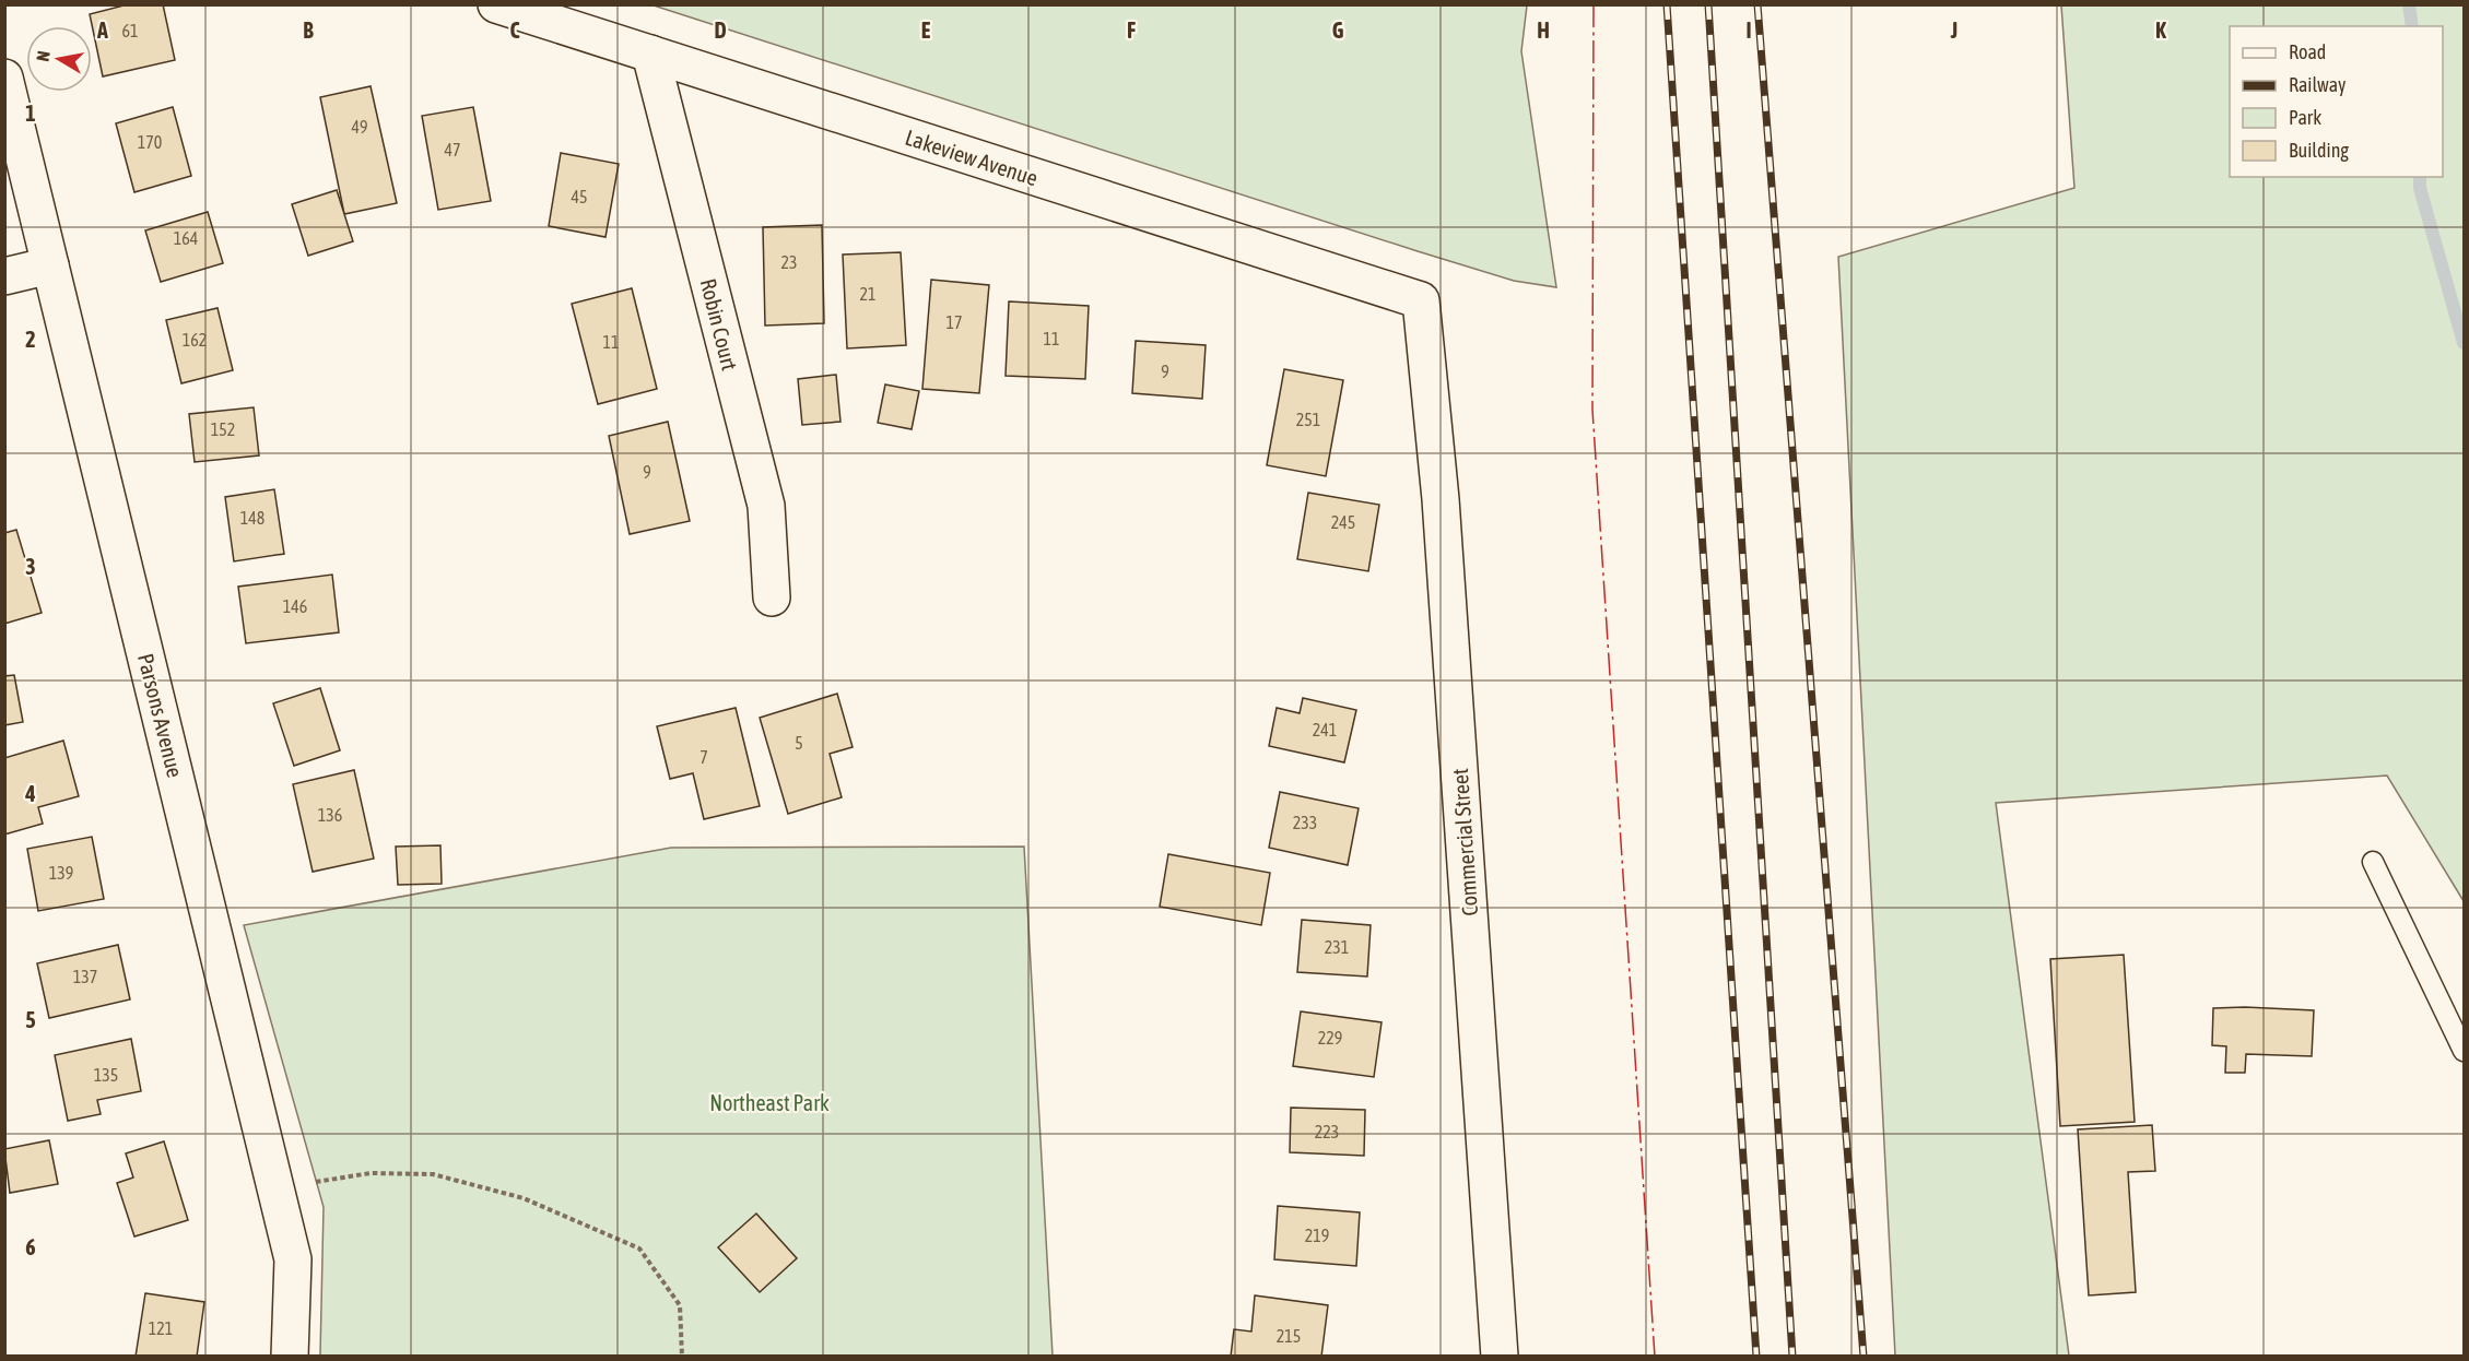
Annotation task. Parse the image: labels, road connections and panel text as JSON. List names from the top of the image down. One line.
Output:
{"streets":{"street":["Lakeview Avenue","Robin Court","Parsons Avenue","Commercial Street"]},"crossings":[["Lakeview Avenue","Robin Court"],["Lakeview Avenue","Commercial Street"]],"parks":["Northeast Park"],"house_numbers":["61","49","170","47","45","164","23","21","17","11","162","11","9","251","152","9","148","245","146","241","5","7","136","233","139","231","137","229","135","223","219","121","215"],"legend":["Road","Railway","Park","Building"],"north":"left","grid":{"columns":["A","B","C","D","E","F","G","H","I","J","K"],"rows":["1","2","3","4","5","6"]}}
